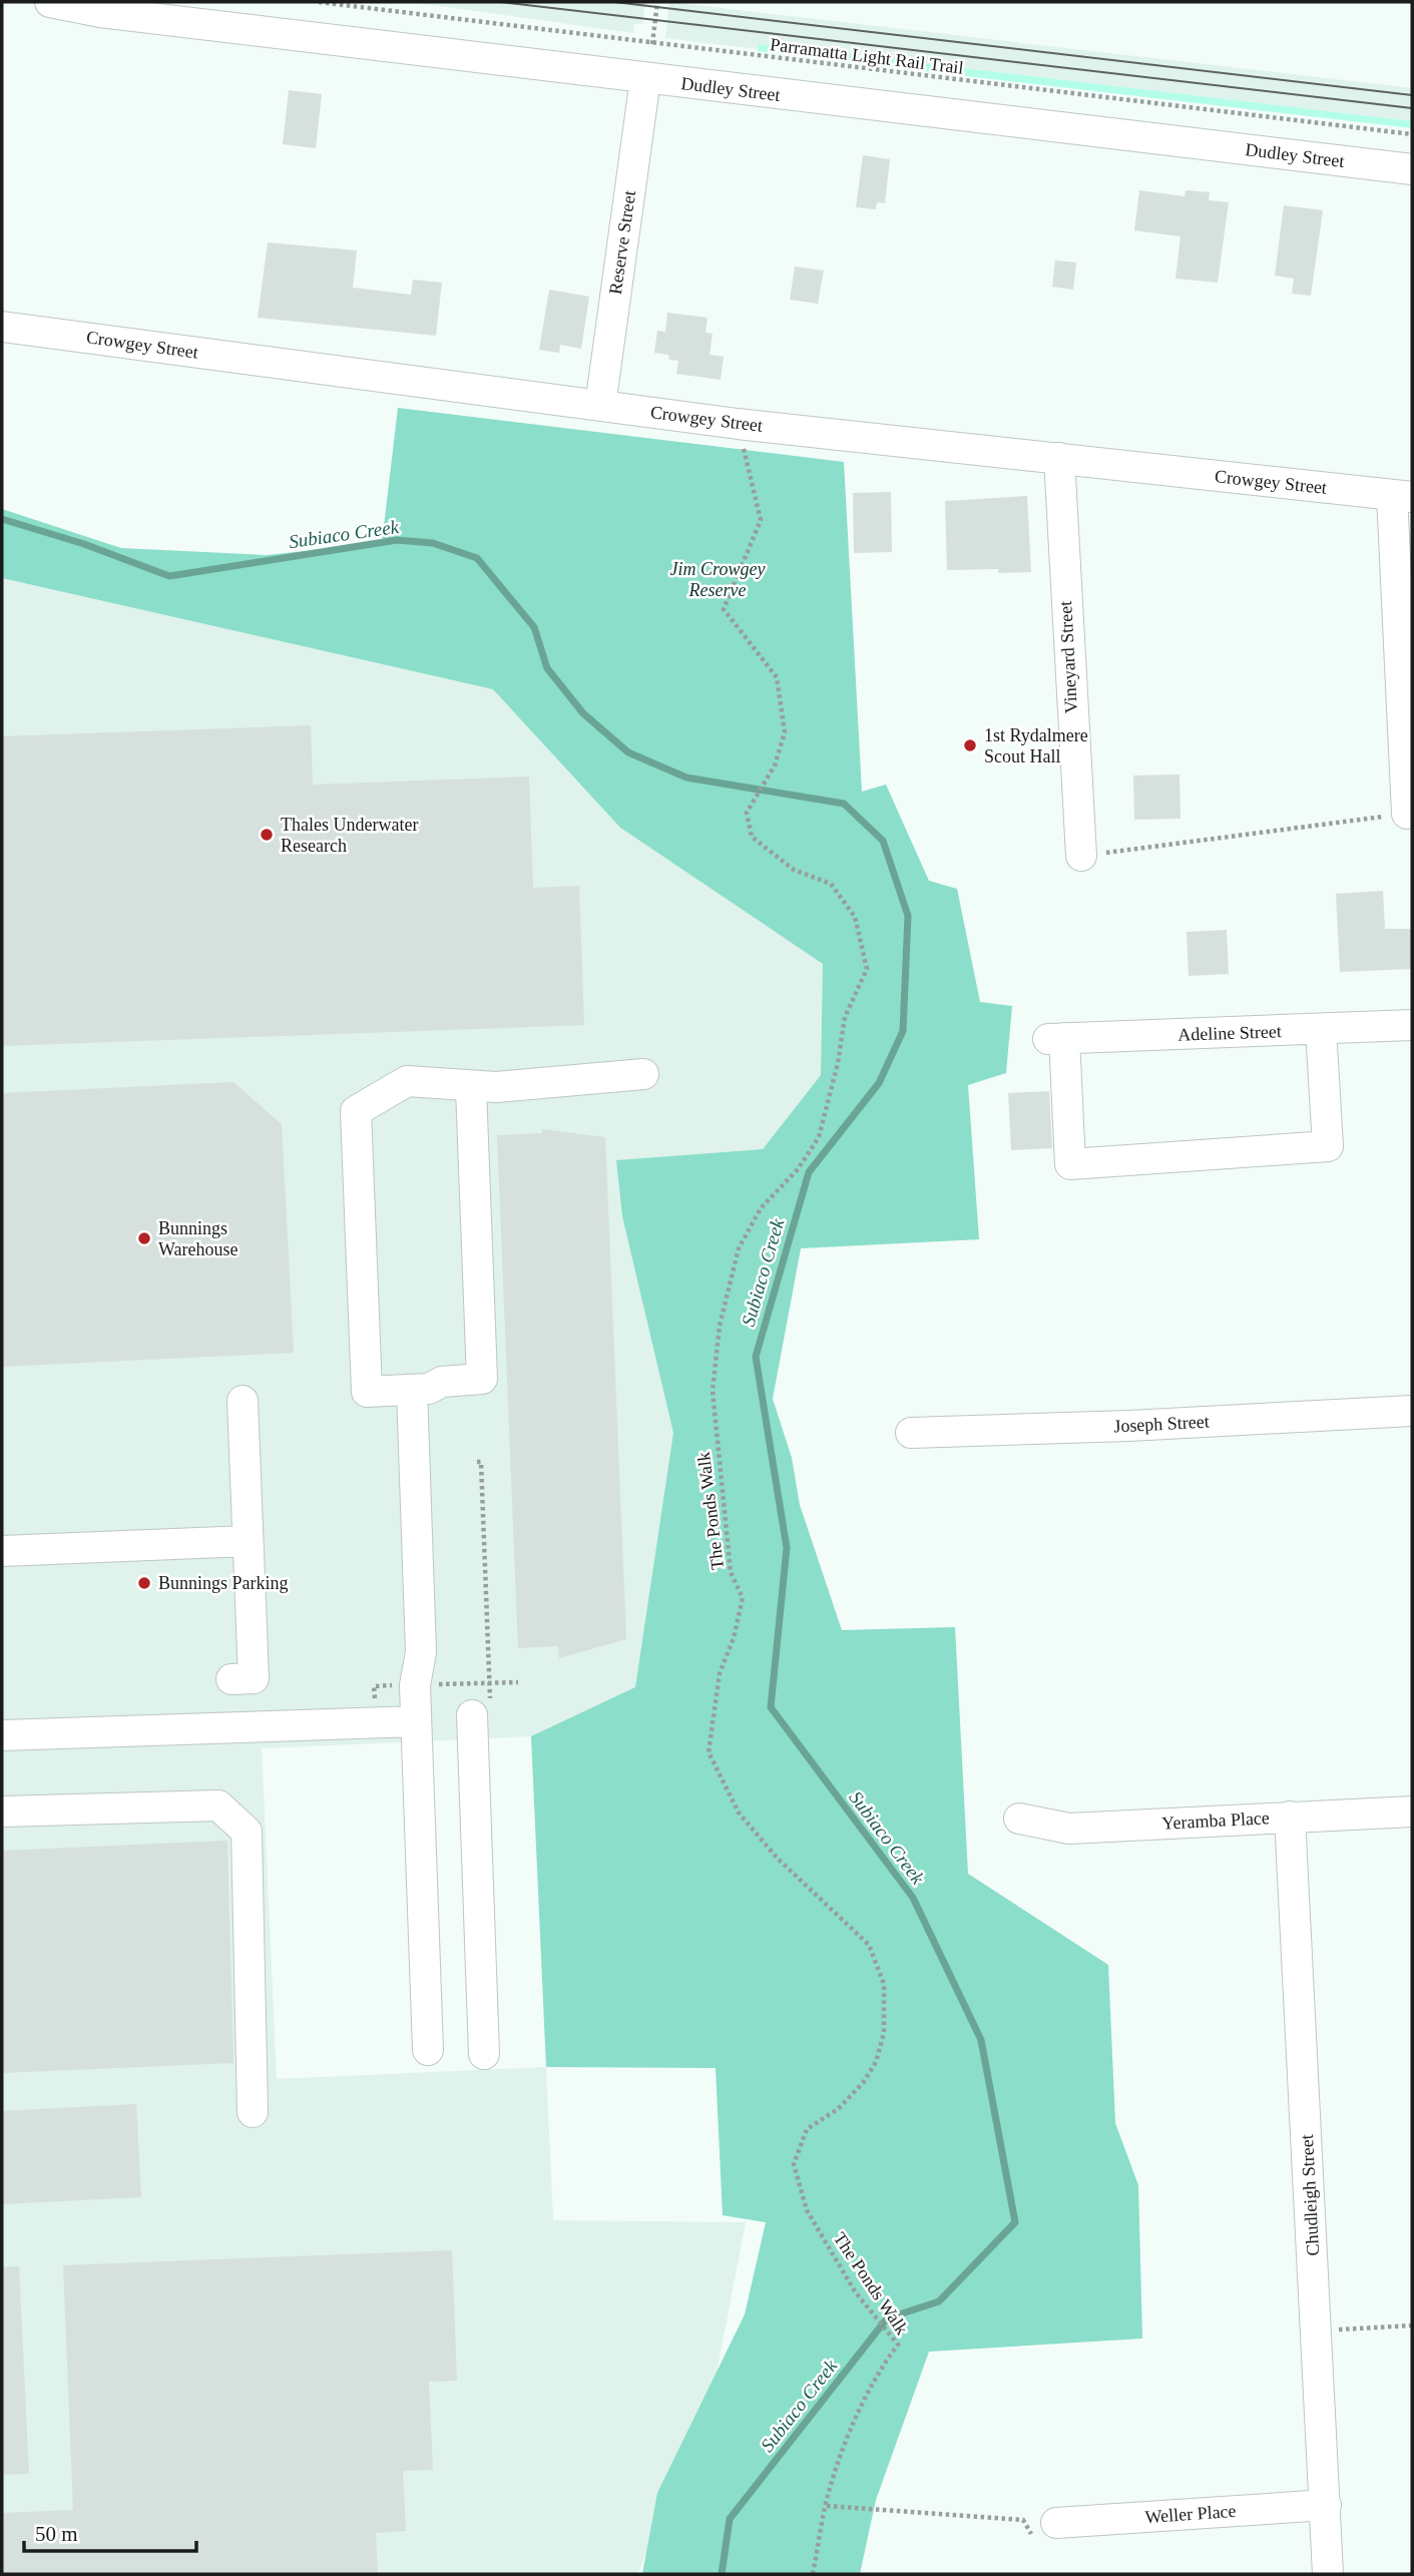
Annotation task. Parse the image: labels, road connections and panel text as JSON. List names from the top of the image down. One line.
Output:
{"streets":{"street":["Dudley Street","Reserve Street","Crowgey Street","Vineyard Street","Adeline Street","Joseph Street","Yeramba Place","Chudleigh Street","Weller Place"],"path":["Parramatta Light Rail Trail","The Ponds Walk"]},"crossings":[["Dudley Street","Reserve Street"],["Reserve Street","Crowgey Street"],["Crowgey Street","Vineyard Street"],["Crowgey Street","The Ponds Walk"],["Yeramba Place","Chudleigh Street"],["Chudleigh Street","Weller Place"]],"water":["Subiaco Creek"],"parks":["Jim Crowgey Reserve"],"places":["1st Rydalmere Scout Hall","Thales Underwater Research","Bunnings Warehouse","Bunnings Parking"],"scale_bar":"50 m"}
